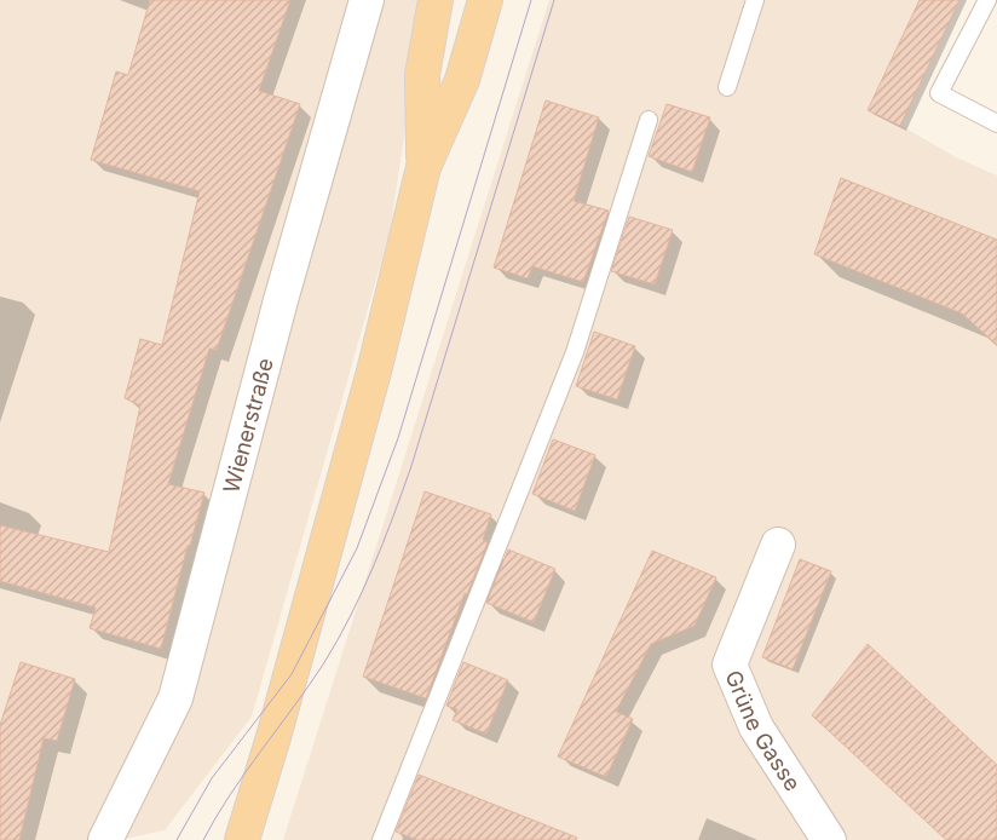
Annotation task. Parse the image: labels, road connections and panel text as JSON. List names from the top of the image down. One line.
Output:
{"streets":{"street":["Wienerstraße","Grüne Gasse"]}}
